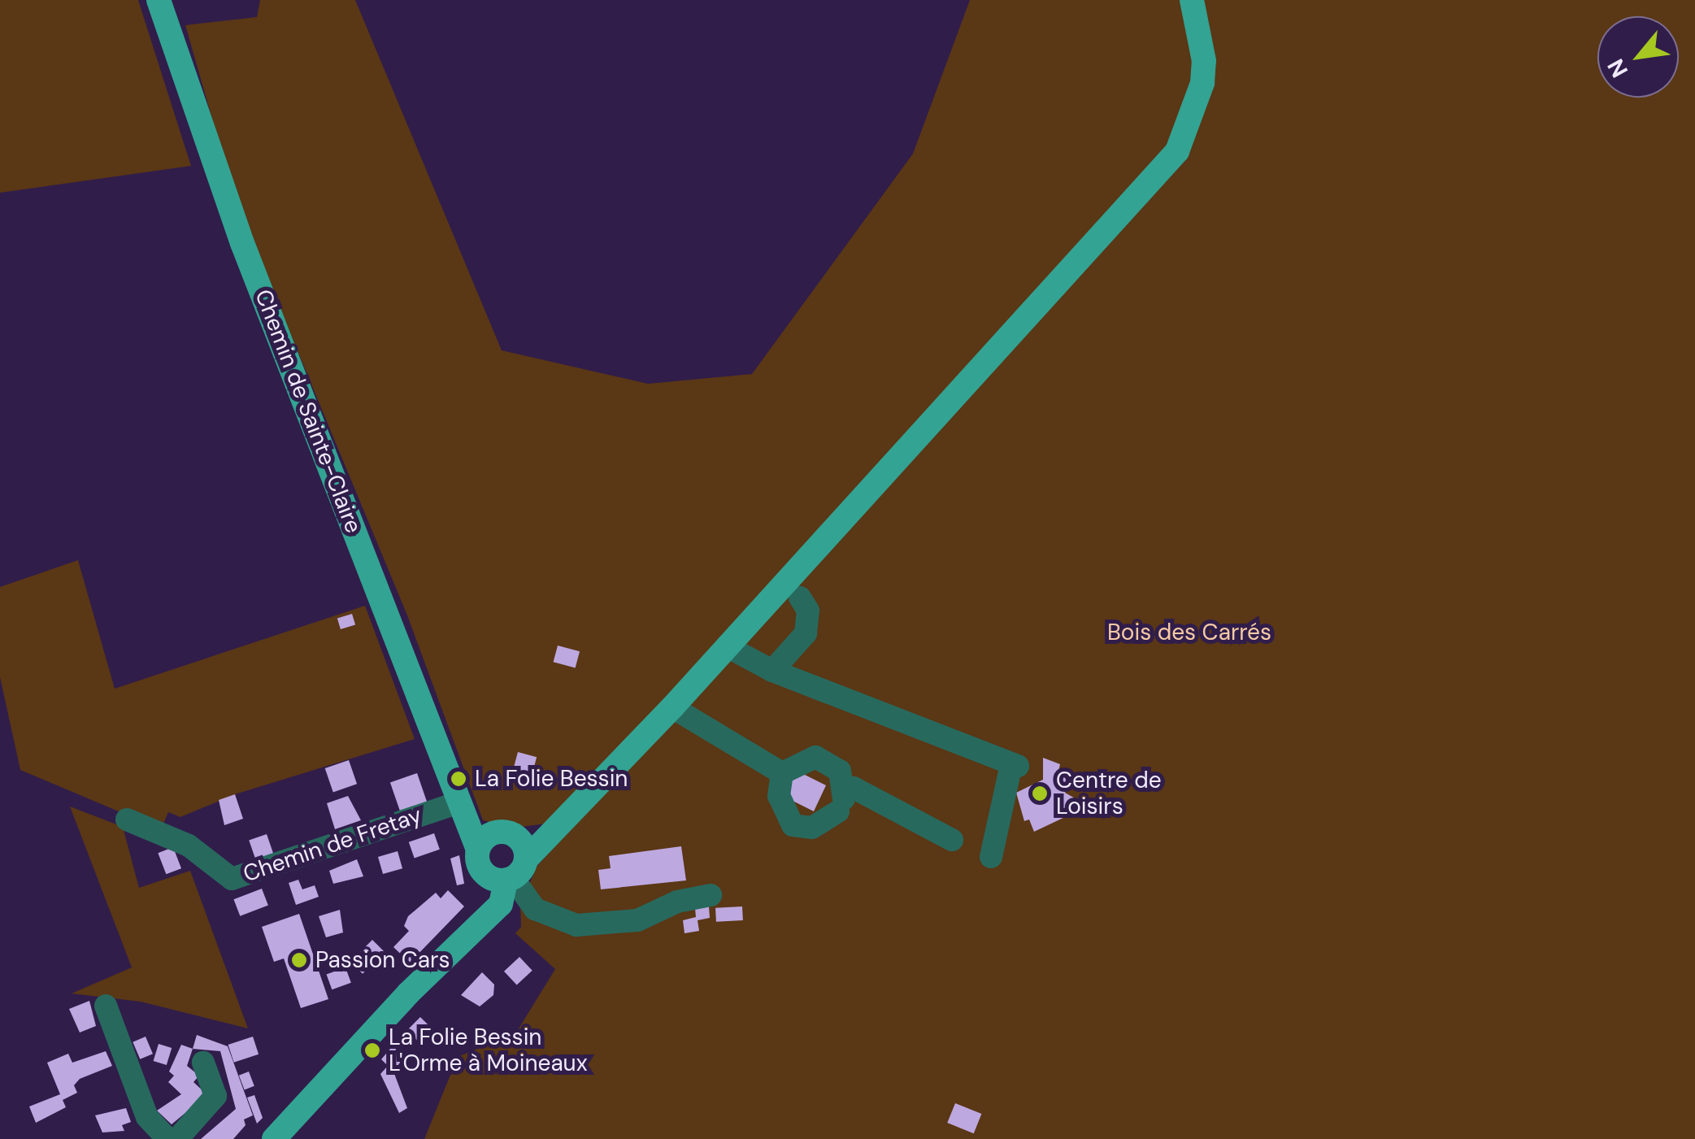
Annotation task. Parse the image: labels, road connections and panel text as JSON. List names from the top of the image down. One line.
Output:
{"streets":{"main road":["Chemin de Sainte-Claire"],"street":["Chemin de Fretay"]},"crossings":[["Chemin de Sainte-Claire","Chemin de Fretay"]],"parks":["Bois des Carrés"],"places":["La Folie Bessin","Centre de Loisirs","Passion Cars","La Folie Bessin L'Orme à Moineaux"],"north":"bottom left"}
